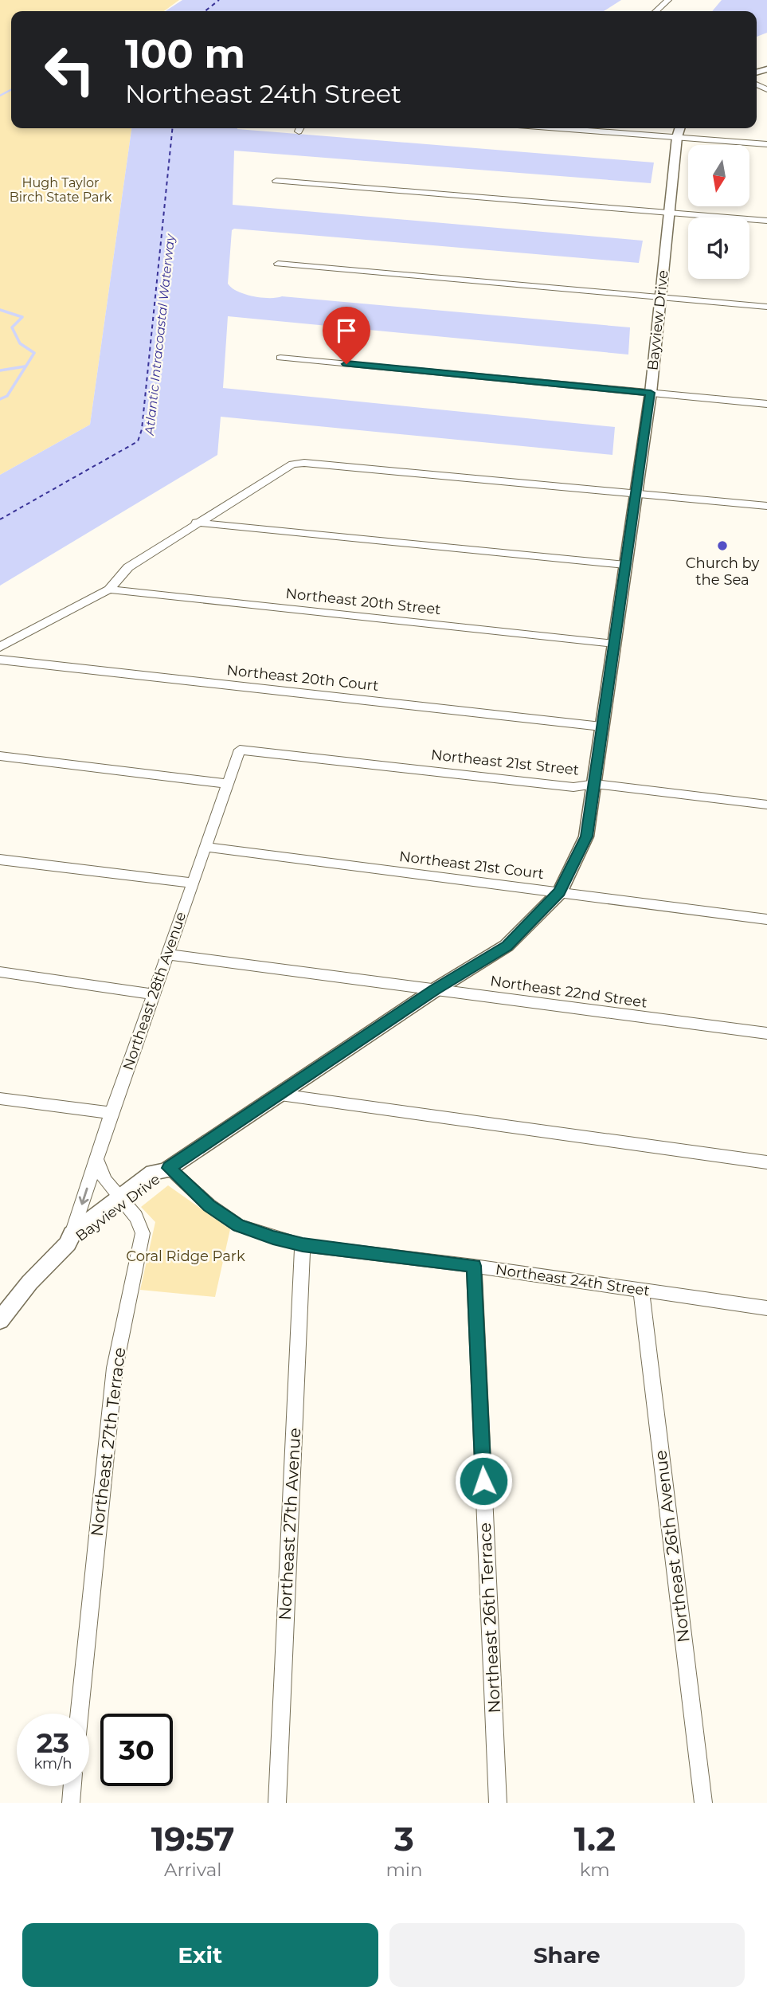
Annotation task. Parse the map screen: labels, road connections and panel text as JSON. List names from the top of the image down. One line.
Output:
{"streets":{"street":["Bayview Drive","Northeast 20th Street","Northeast 20th Court","Northeast 21st Street","Northeast 21st Court","Northeast 28th Avenue","Northeast 22nd Street","Northeast 24th Street","Northeast 27th Terrace","Northeast 27th Avenue","Northeast 26th Avenue","Northeast 26th Terrace"]},"crossings":[["Bayview Drive","Northeast 20th Street"],["Bayview Drive","Northeast 20th Court"],["Bayview Drive","Northeast 21st Street"],["Bayview Drive","Northeast 21st Court"],["Bayview Drive","Northeast 28th Avenue"],["Bayview Drive","Northeast 22nd Street"],["Bayview Drive","Northeast 24th Street"],["Bayview Drive","Northeast 27th Terrace"],["Northeast 21st Street","Northeast 28th Avenue"],["Northeast 21st Court","Northeast 28th Avenue"],["Northeast 28th Avenue","Northeast 22nd Street"],["Northeast 28th Avenue","Northeast 27th Terrace"],["Northeast 24th Street","Northeast 27th Avenue"],["Northeast 24th Street","Northeast 26th Avenue"],["Northeast 24th Street","Northeast 26th Terrace"]],"water":["Atlantic Intracoastal Waterway"],"parks":["Hugh Taylor Birch State Park","Coral Ridge Park"],"places":["Church by the Sea"],"north":"bottom","page":{"turn":["100 m","Northeast 24th Street"],"speed":"23 km/h","limit":"30","eta":["19:57","Arrival","3","min","1.2","km"],"buttons":["Exit","Share"]}}
